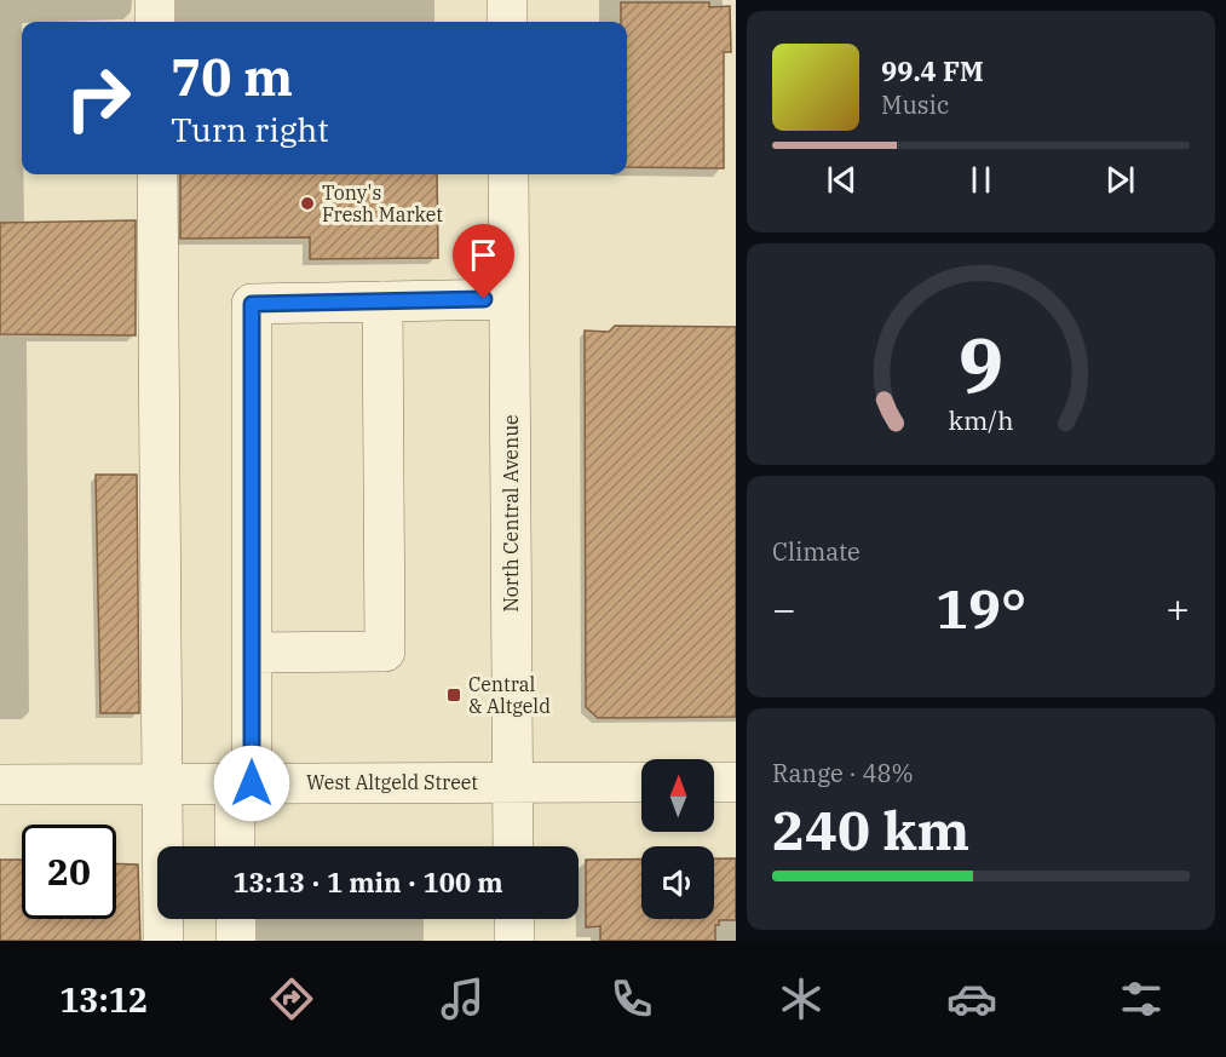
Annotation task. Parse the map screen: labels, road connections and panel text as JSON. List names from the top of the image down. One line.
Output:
{"streets":{"street":["North Central Avenue","West Altgeld Street"]},"crossings":[["North Central Avenue","West Altgeld Street"]],"places":{"other":["Tony's Fresh Market"],"transit":["Central & Altgeld"]},"north":"top","page":{"turn":["70 m","Turn right"],"song":["99.4 FM","Music"],"tile":["Climate",["Range · 48%","240 km"]],"heat":["−","19°","+"],"limit":"20","trip":"13:13 · 1 min · 100 m","tabs":"13:12","gauge":["9","km/h"]}}
